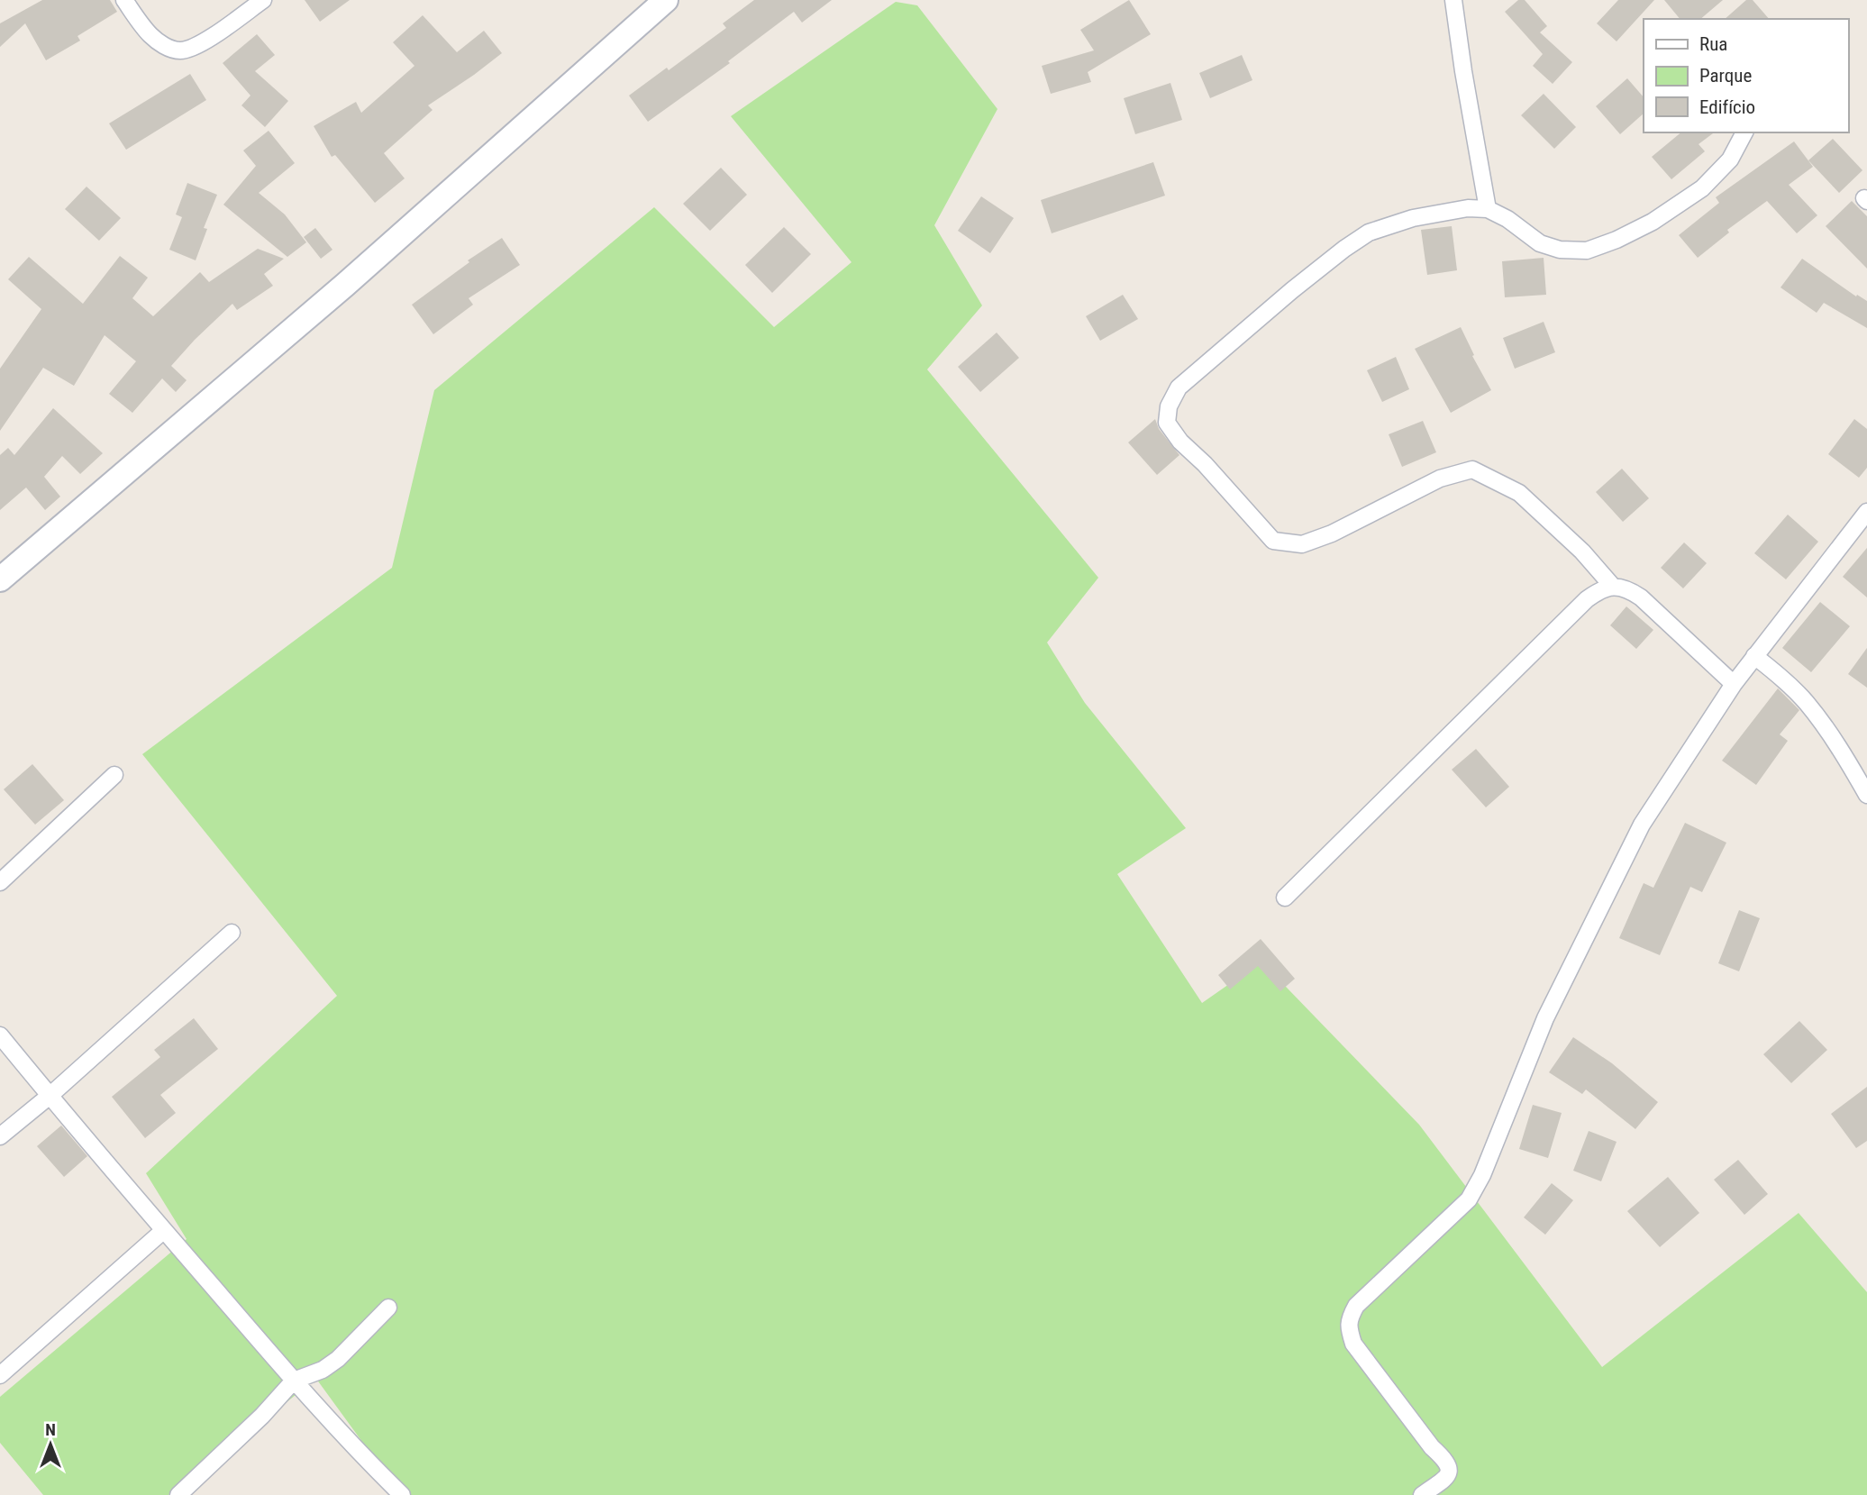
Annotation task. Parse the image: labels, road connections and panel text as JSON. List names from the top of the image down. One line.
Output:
{"legend":["Rua","Parque","Edifício"],"north":"top"}
